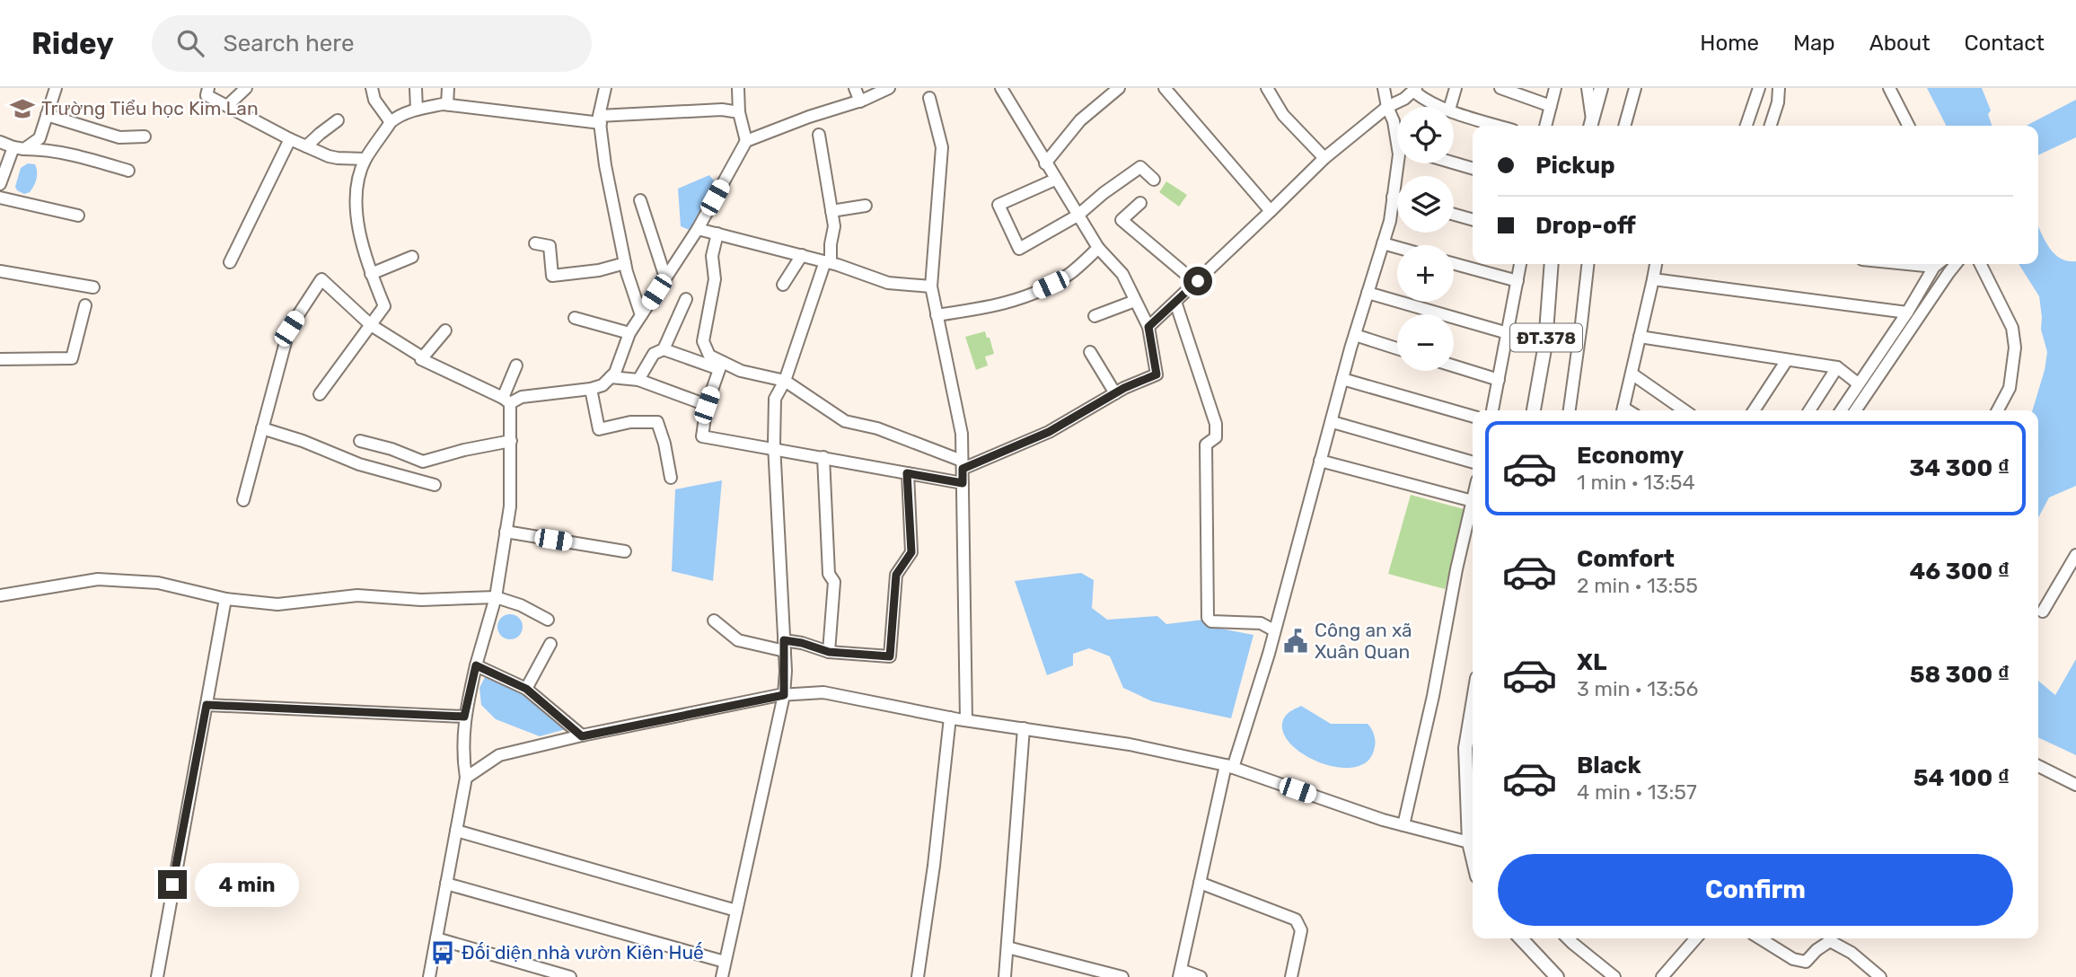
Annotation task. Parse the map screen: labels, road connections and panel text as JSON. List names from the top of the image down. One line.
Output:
{"streets":{"main road":["ĐT.378"]},"places":{"school or university":["Trường Tiểu học Kim Lan"],"public building":["Công an xã Xuân Quan"],"bus stop":["Đối diện nhà vườn Kiên Huế"]},"page":{"header":"Ridey","search":"Search here","nav":["Home","Map","About","Contact"],"map_buttons":["+","−"],"banner":["Pickup","Drop-off"],"list":[{"name":"Economy","note":"1 min · 13:54","value":"34 300 ₫"},{"name":"Comfort","note":"2 min · 13:55","value":"46 300 ₫"},{"name":"XL","note":"3 min · 13:56","value":"58 300 ₫"},{"name":"Black","note":"4 min · 13:57","value":"54 100 ₫"}],"buttons":"Confirm","bubble":"4 min"}}
